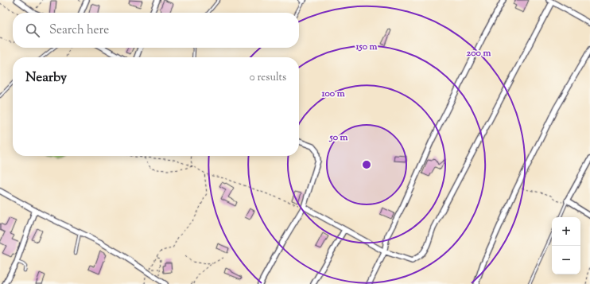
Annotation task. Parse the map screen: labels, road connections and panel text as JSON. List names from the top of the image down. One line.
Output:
{"page":{"search":"Search here","heading":["Nearby","0 results"],"map_buttons":["+","−"]},"rings":["150 m","200 m","100 m","50 m"]}
